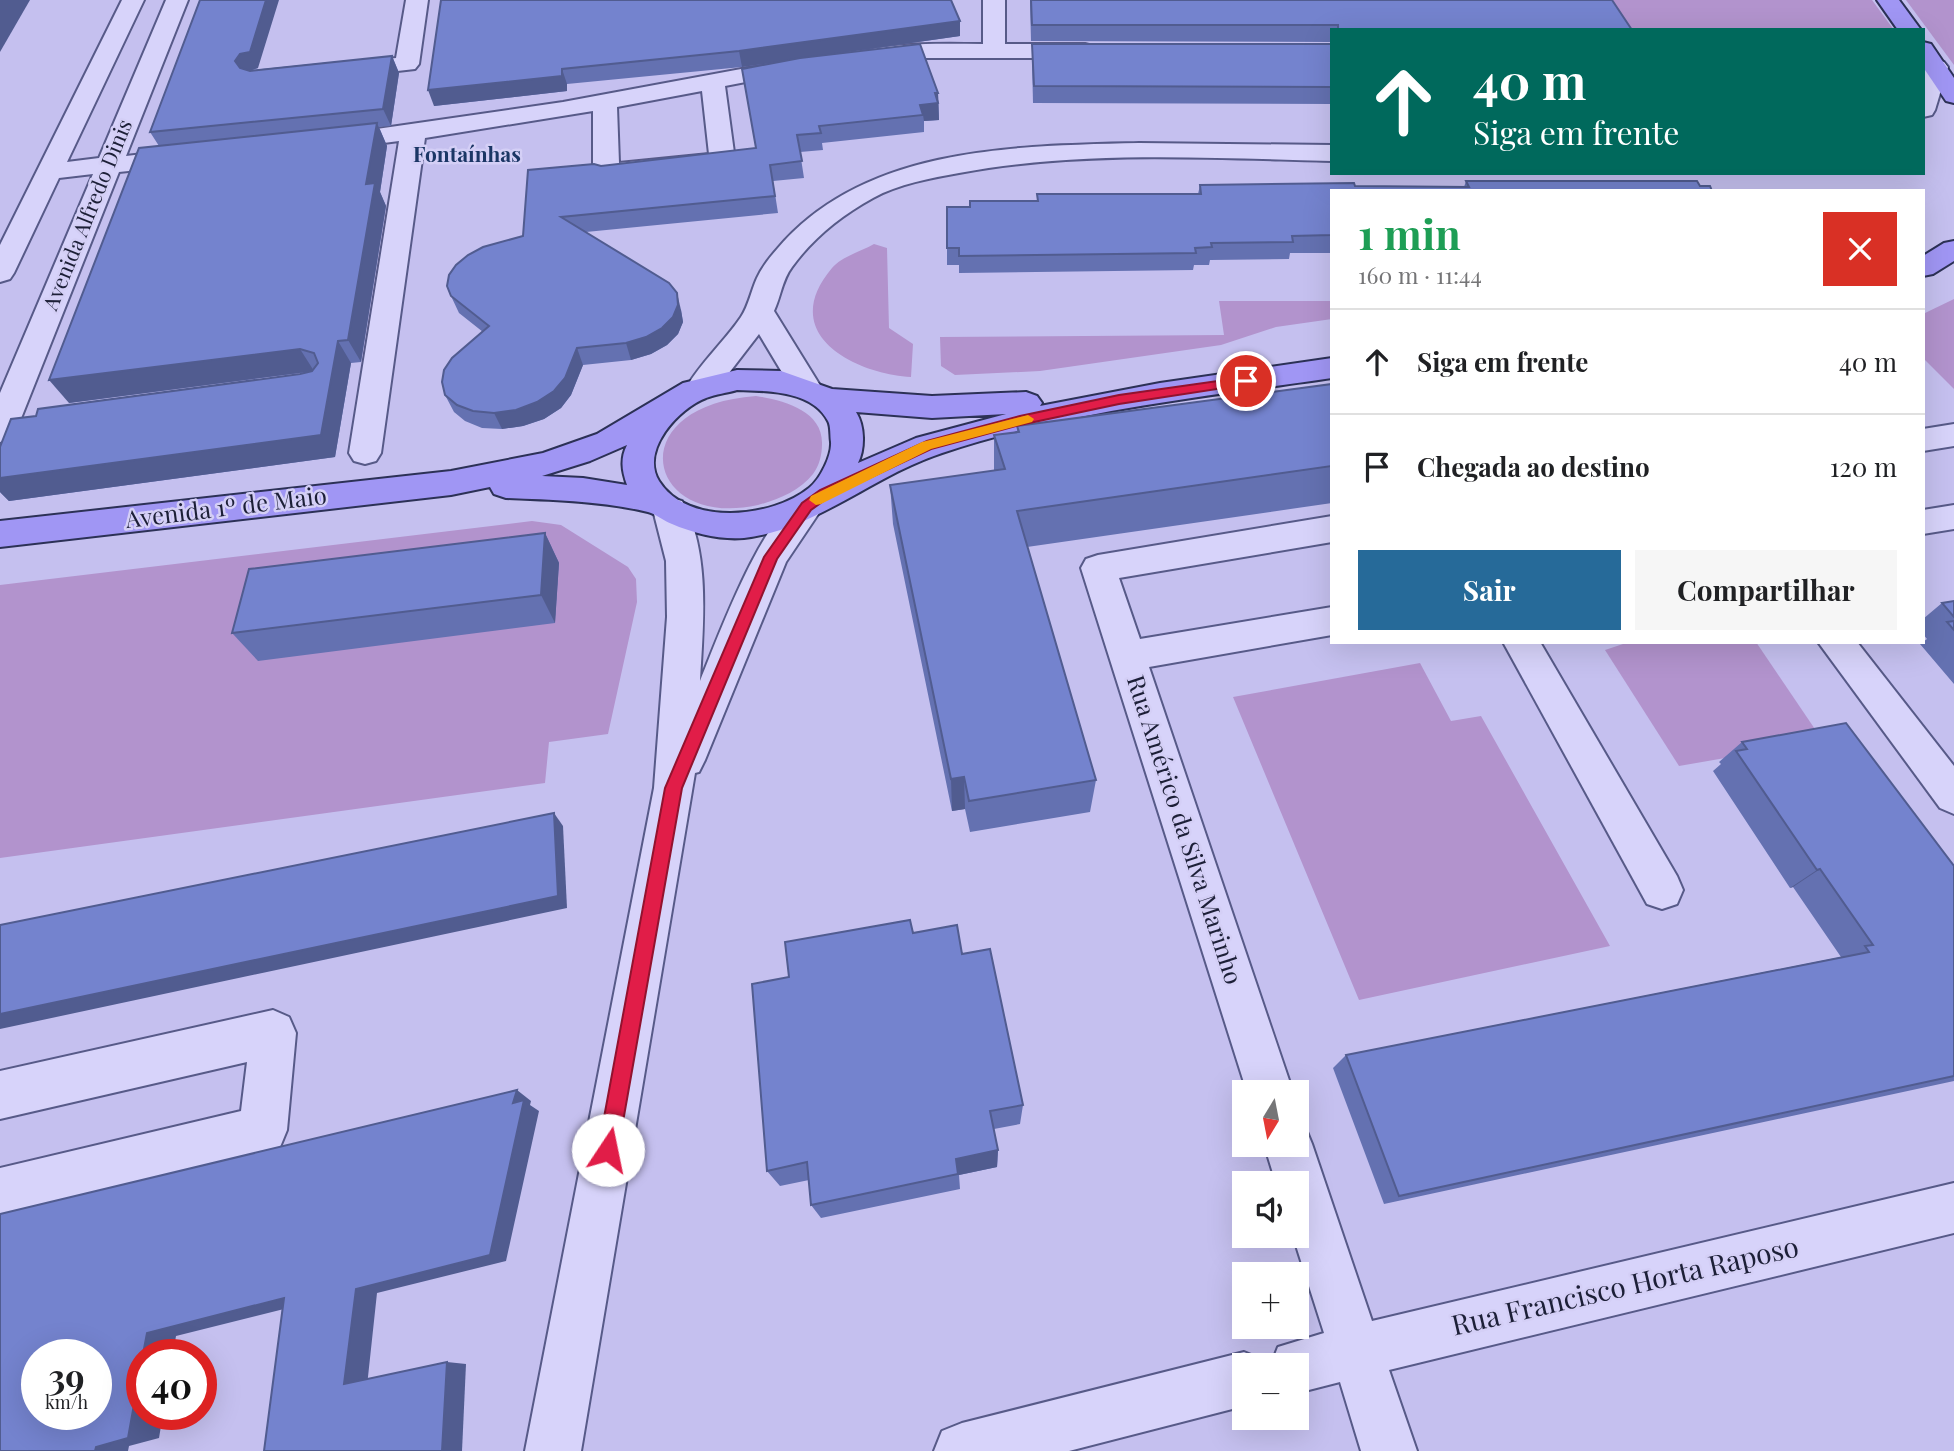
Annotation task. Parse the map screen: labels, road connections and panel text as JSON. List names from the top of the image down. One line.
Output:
{"streets":{"main road":["Avenida 1º de Maio"],"street":["Avenida Alfredo Dinis","Rua Américo da Silva Marinho","Rua Francisco Horta Raposo"]},"districts":["Fontaínhas"],"north":"bottom","page":{"turn":["40 m","Siga em frente"],"heading":["1 min","160 m · 11:44"],"list":[{"name":"Siga em frente","value":"40 m"},{"name":"Chegada ao destino","value":"120 m"}],"buttons":["Sair","Compartilhar"],"map_buttons":["+","−"],"speed":"39 km/h","limit":"40"}}
